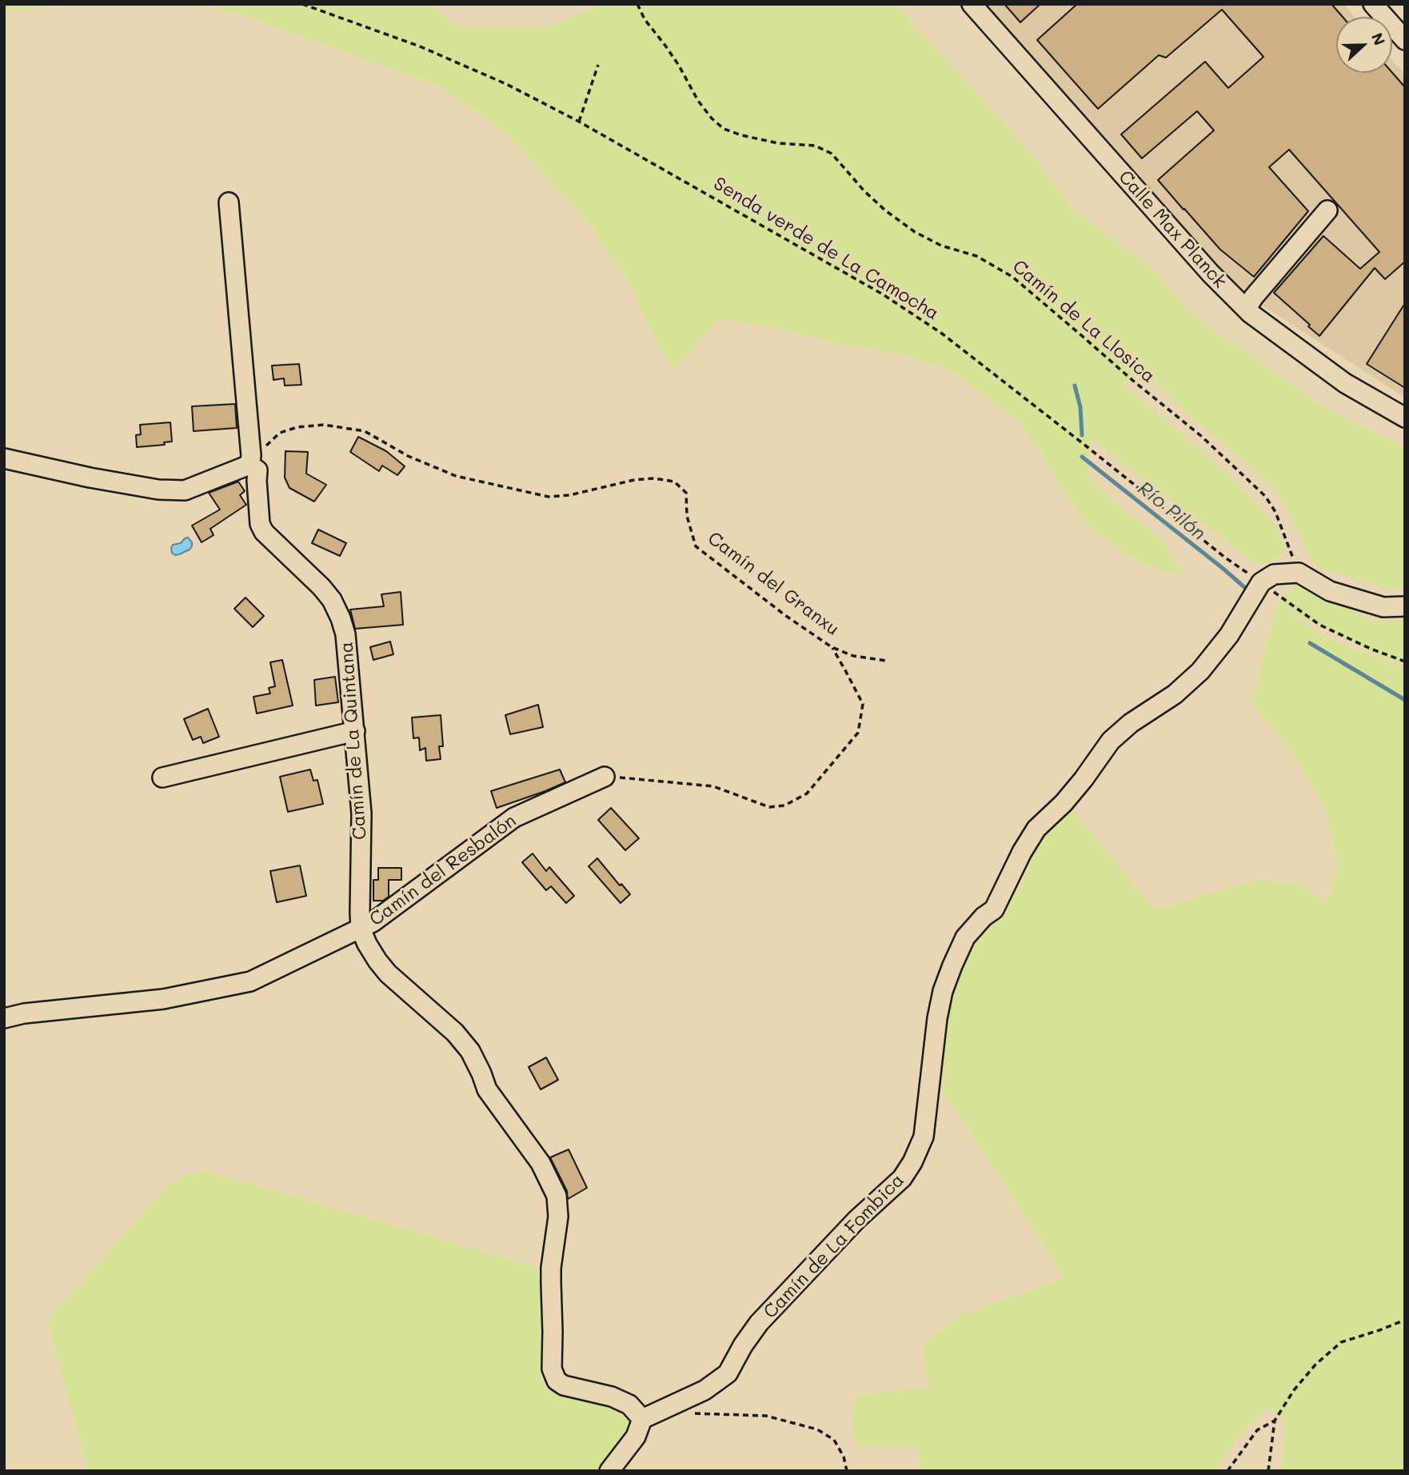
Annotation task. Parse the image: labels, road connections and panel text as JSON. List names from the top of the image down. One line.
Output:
{"streets":{"street":["Calle Max Planck","Camín de La Quintana","Camín del Resbalón","Camín de La Fombica"],"path":["Senda verde de La Camocha","Camín de La Llosica","Camín del Granxu"]},"crossings":[["Senda verde de La Camocha","Camín de La Fombica"],["Camín del Granxu","Camín de La Quintana"],["Camín de La Quintana","Camín del Resbalón"],["Camín de La Quintana","Camín de La Fombica"]],"water":["Río Pilón"],"north":"right"}
